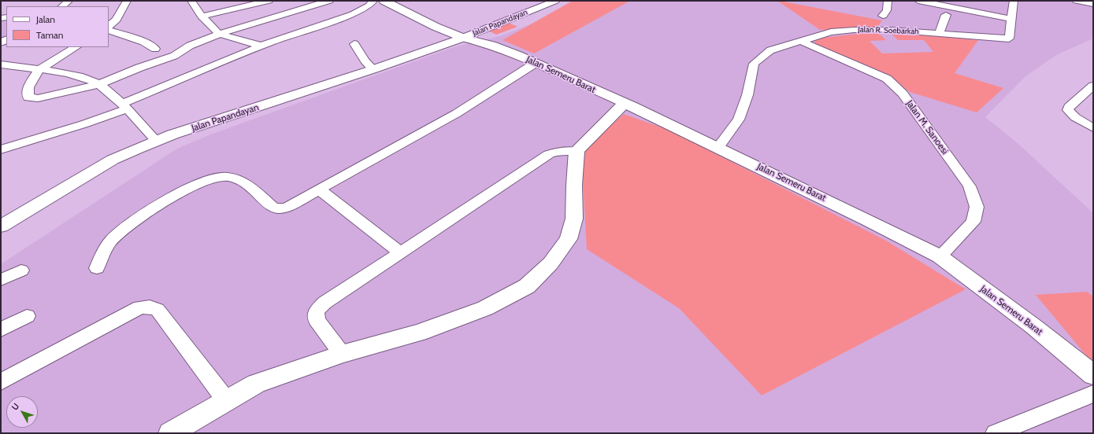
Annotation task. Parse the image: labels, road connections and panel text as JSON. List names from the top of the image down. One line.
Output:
{"streets":{"street":["Jalan Papandayan","Jalan R. Soebarkah","Jalan Semeru Barat","Jalan M. Sanoesi"]},"crossings":[["Jalan Papandayan","Jalan Semeru Barat"],["Jalan R. Soebarkah","Jalan Semeru Barat"],["Jalan R. Soebarkah","Jalan M. Sanoesi"],["Jalan Semeru Barat","Jalan M. Sanoesi"]],"legend":["Jalan","Taman"],"north":"top left"}
